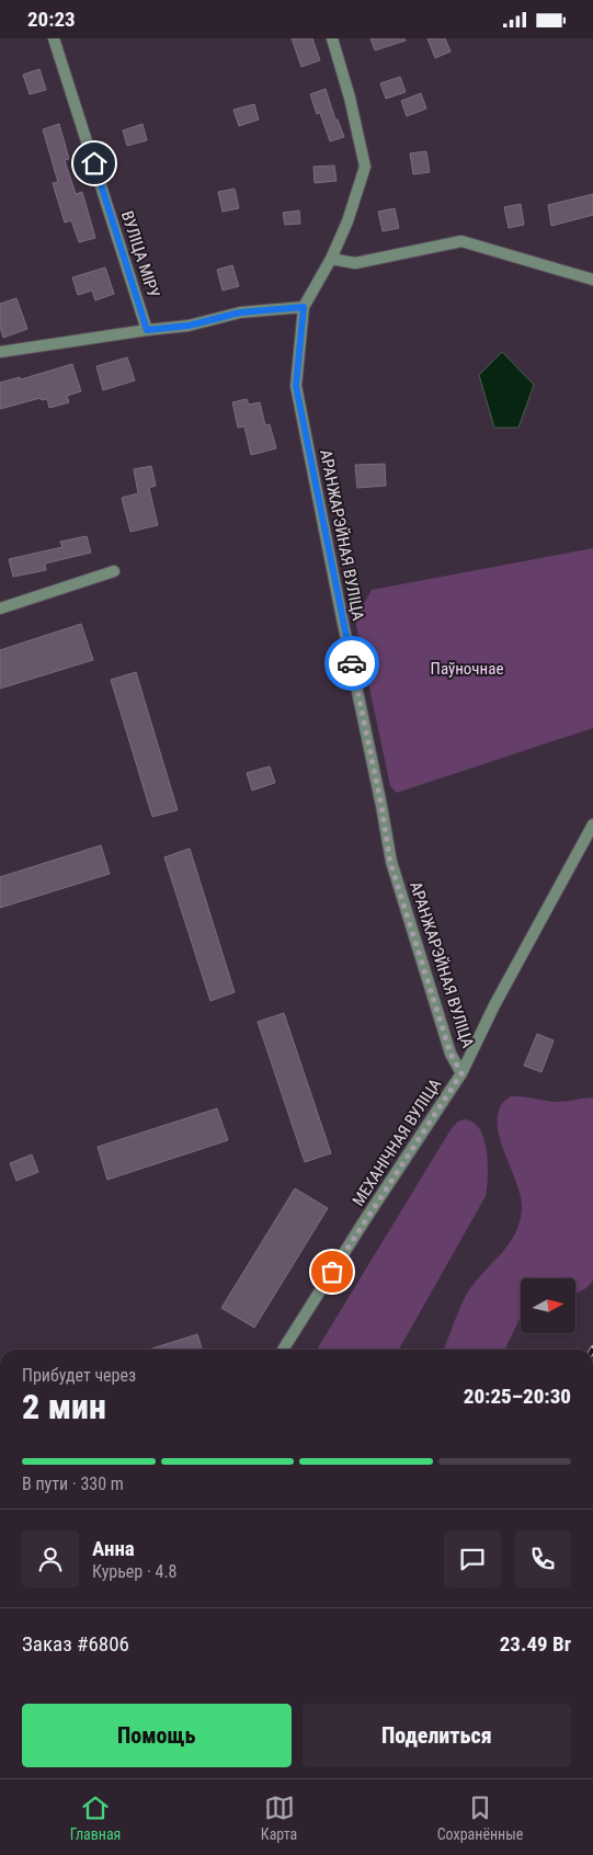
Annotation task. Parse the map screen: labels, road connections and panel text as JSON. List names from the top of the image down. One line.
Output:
{"streets":{"street":["ВУЛІЦА МІРУ","АРАНЖАРЭЙНАЯ ВУЛІЦА","МЕХАНІЧНАЯ ВУЛІЦА"]},"crossings":[["АРАНЖАРЭЙНАЯ ВУЛІЦА","МЕХАНІЧНАЯ ВУЛІЦА"]],"parks":["Паўночнае"],"north":"right","page":{"status":"20:23","heading":["2 мин","Прибудет через","20:25–20:30"],"panel":["Анна","Курьер · 4.8","Заказ #6806","23.49 Br"],"bar":"В пути · 330 m","buttons":["Помощь","Поделиться"],"tabs":["Главная","Карта","Сохранённые"]}}
